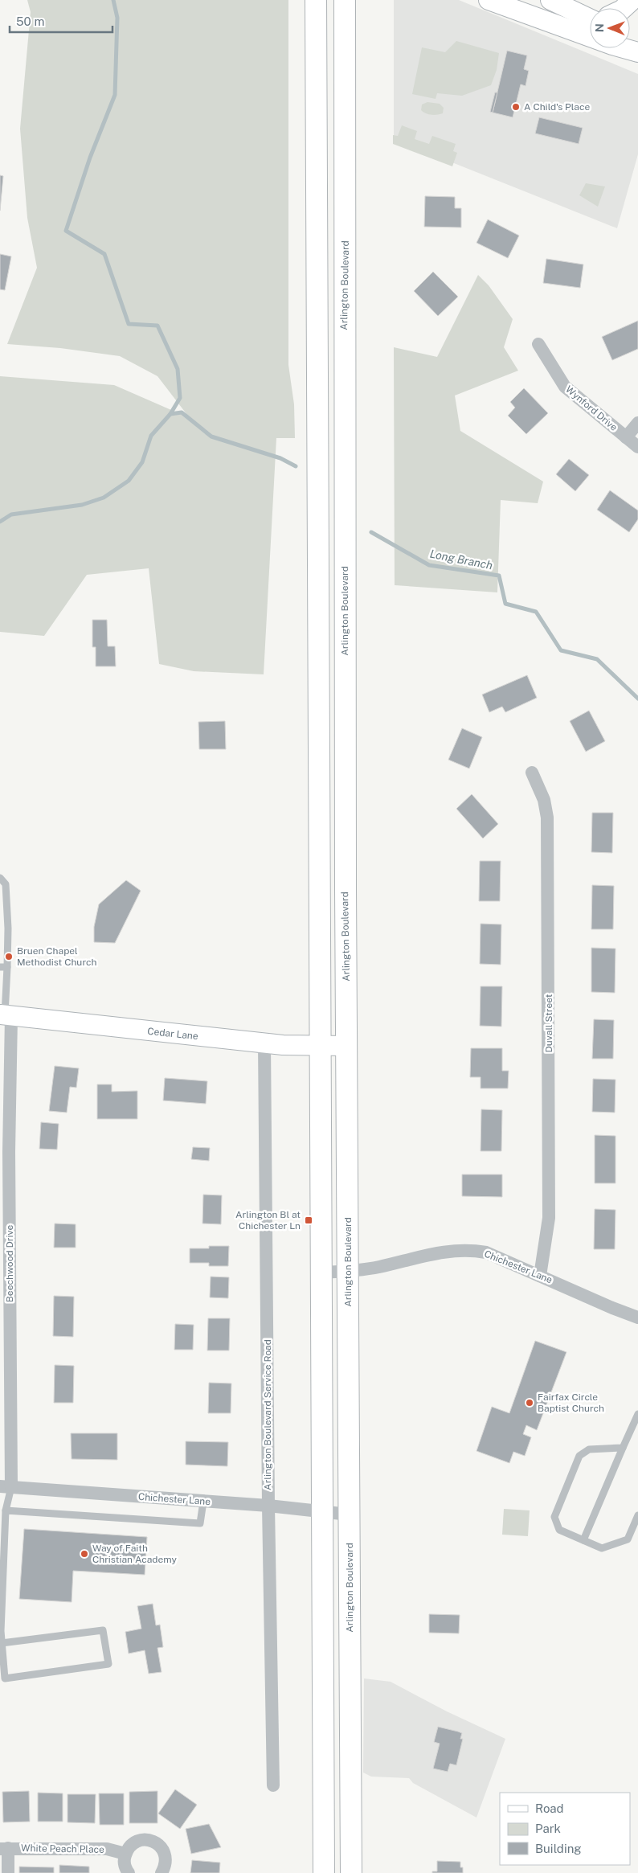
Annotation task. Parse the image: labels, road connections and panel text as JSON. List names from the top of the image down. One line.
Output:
{"streets":{"main road":["Arlington Boulevard","Cedar Lane"],"street":["Wynford Drive","Duvall Street","Beechwood Drive","Chichester Lane","Arlington Boulevard Service Road","White Peach Place"]},"crossings":[["Arlington Boulevard","Cedar Lane"],["Arlington Boulevard","Chichester Lane"],["Duvall Street","Chichester Lane"],["Cedar Lane","Beechwood Drive"],["Cedar Lane","Arlington Boulevard Service Road"],["Beechwood Drive","Chichester Lane"],["Chichester Lane","Arlington Boulevard Service Road"]],"water":["Long Branch"],"places":{"other":["A Child's Place","Bruen Chapel Methodist Church","Fairfax Circle Baptist Church","Way of Faith Christian Academy"],"transit":["Arlington Bl at Chichester Ln"]},"legend":["Road","Park","Building"],"scale_bar":"50 m","north":"left"}
